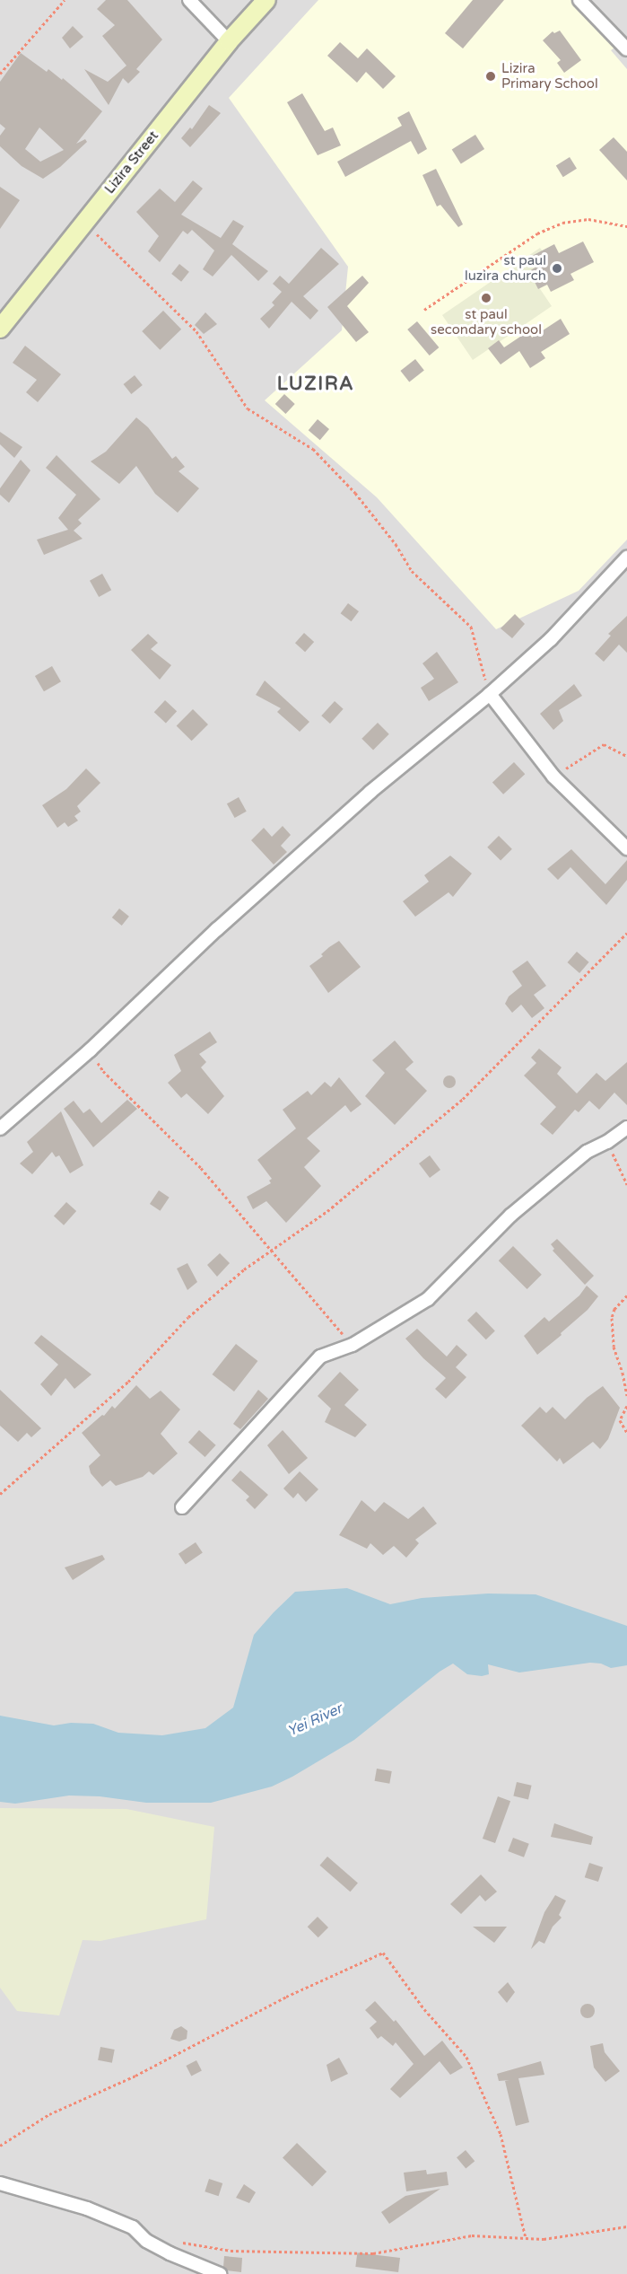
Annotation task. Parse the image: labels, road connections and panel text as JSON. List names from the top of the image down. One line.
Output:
{"streets":{"street":["Lizira Street"]},"districts":["LUZIRA"],"water":["Yei River"],"places":["Lizira Primary School","st paul luzira church","st paul secondary school"]}
